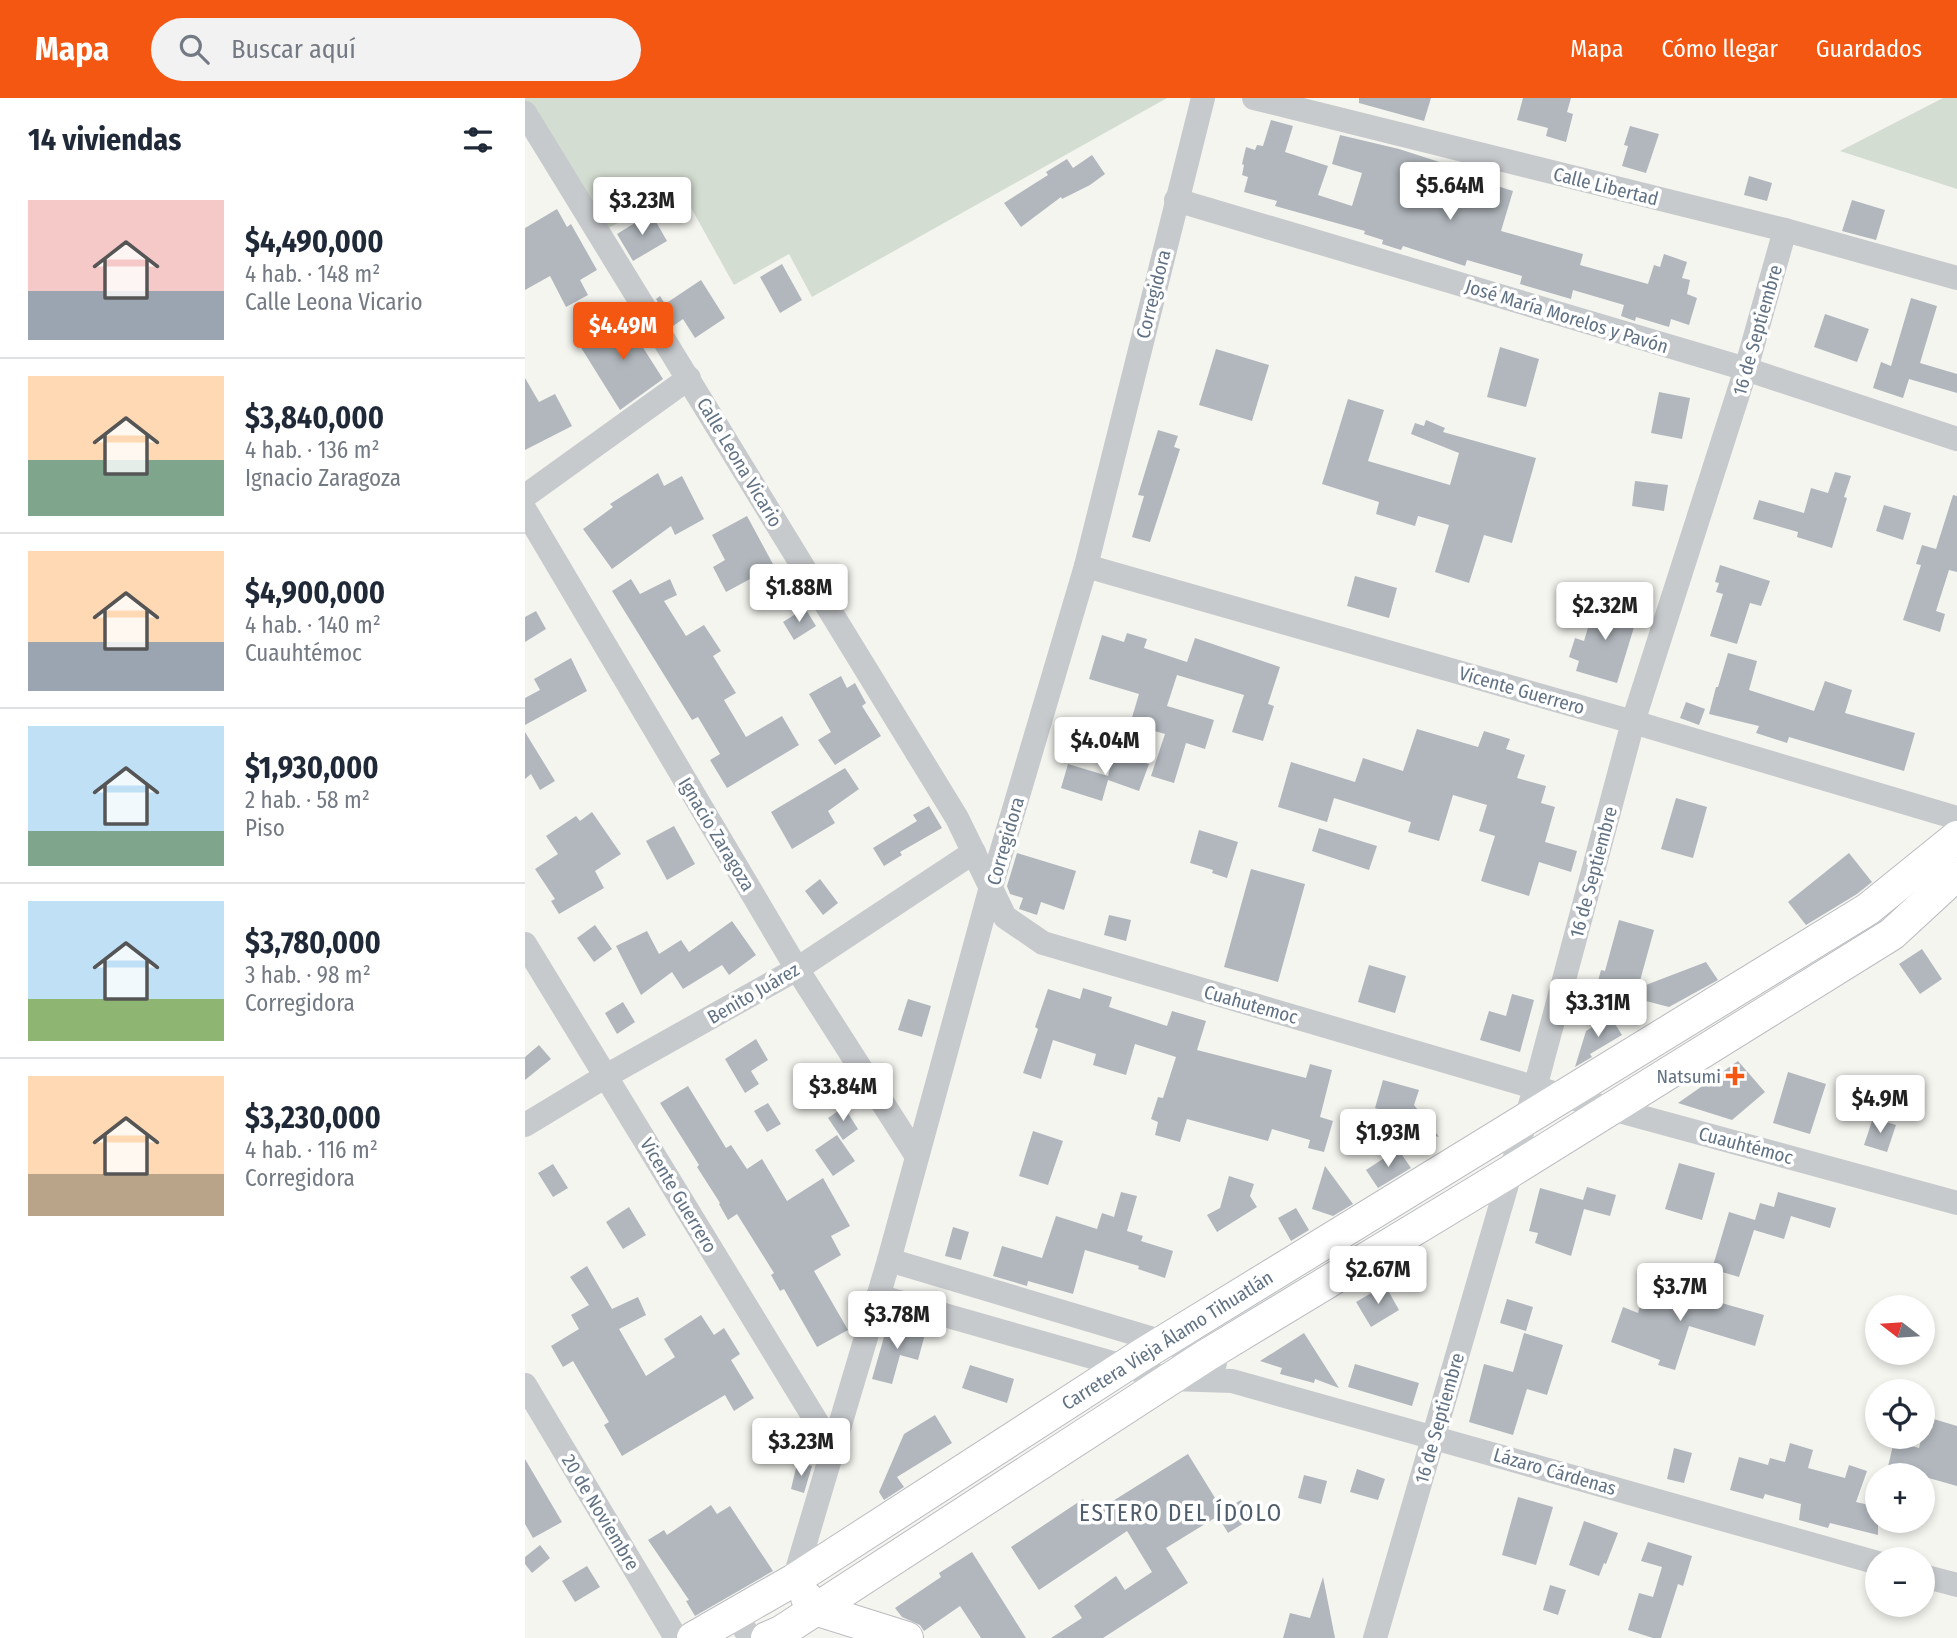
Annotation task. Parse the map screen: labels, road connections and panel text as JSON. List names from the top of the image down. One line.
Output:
{"streets":{"main road":["Carretera Vieja Álamo Tihuatlán"],"street":["Calle Libertad","Corregidora","José María Morelos y Pavón","16 de Septiembre","Calle Leona Vicario","Vicente Guerrero","Ignacio Zaragoza","Benito Juárez","Cuahutemoc","Cuauhtémoc","Lázaro Cárdenas","20 de Noviembre"]},"crossings":[["Calle Libertad","16 de Septiembre"],["Corregidora","José María Morelos y Pavón"],["Corregidora","Calle Leona Vicario"],["Corregidora","Vicente Guerrero"],["Corregidora","Ignacio Zaragoza"],["Corregidora","Cuahutemoc"],["Corregidora","Carretera Vieja Álamo Tihuatlán"],["Corregidora","Lázaro Cárdenas"],["José María Morelos y Pavón","16 de Septiembre"],["16 de Septiembre","Vicente Guerrero"],["16 de Septiembre","Cuahutemoc"],["16 de Septiembre","Cuauhtémoc"],["16 de Septiembre","Carretera Vieja Álamo Tihuatlán"],["16 de Septiembre","Lázaro Cárdenas"],["Calle Leona Vicario","Benito Juárez"],["Calle Leona Vicario","Cuahutemoc"],["Vicente Guerrero","Benito Juárez"],["Ignacio Zaragoza","Benito Juárez"],["Cuahutemoc","Cuauhtémoc"],["Cuahutemoc","Carretera Vieja Álamo Tihuatlán"],["Cuauhtémoc","Carretera Vieja Álamo Tihuatlán"],["Carretera Vieja Álamo Tihuatlán","Lázaro Cárdenas"]],"districts":["ESTERO DEL ÍDOLO"],"places":{"health":["Natsumi"]},"north":"left","page":{"header":"Mapa","search":"Buscar aquí","nav":["Mapa","Cómo llegar","Guardados"],"heading":"14 viviendas","price":["$5.64M","$3.23M","$4.49M","$1.88M","$2.32M","$4.04M","$3.31M","$3.84M","$4.9M","$1.93M","$2.67M","$3.7M","$3.78M","$3.23M"],"list":[{"name":"$4,490,000","note":"4 hab. · 148 m² · Calle Leona Vicario"},{"name":"$3,840,000","note":"4 hab. · 136 m² · Ignacio Zaragoza"},{"name":"$4,900,000","note":"4 hab. · 140 m² · Cuauhtémoc"},{"name":"$1,930,000","note":"2 hab. · 58 m² · Piso"},{"name":"$3,780,000","note":"3 hab. · 98 m² · Corregidora"},{"name":"$3,230,000","note":"4 hab. · 116 m² · Corregidora"}],"map_buttons":["+","−"]}}
